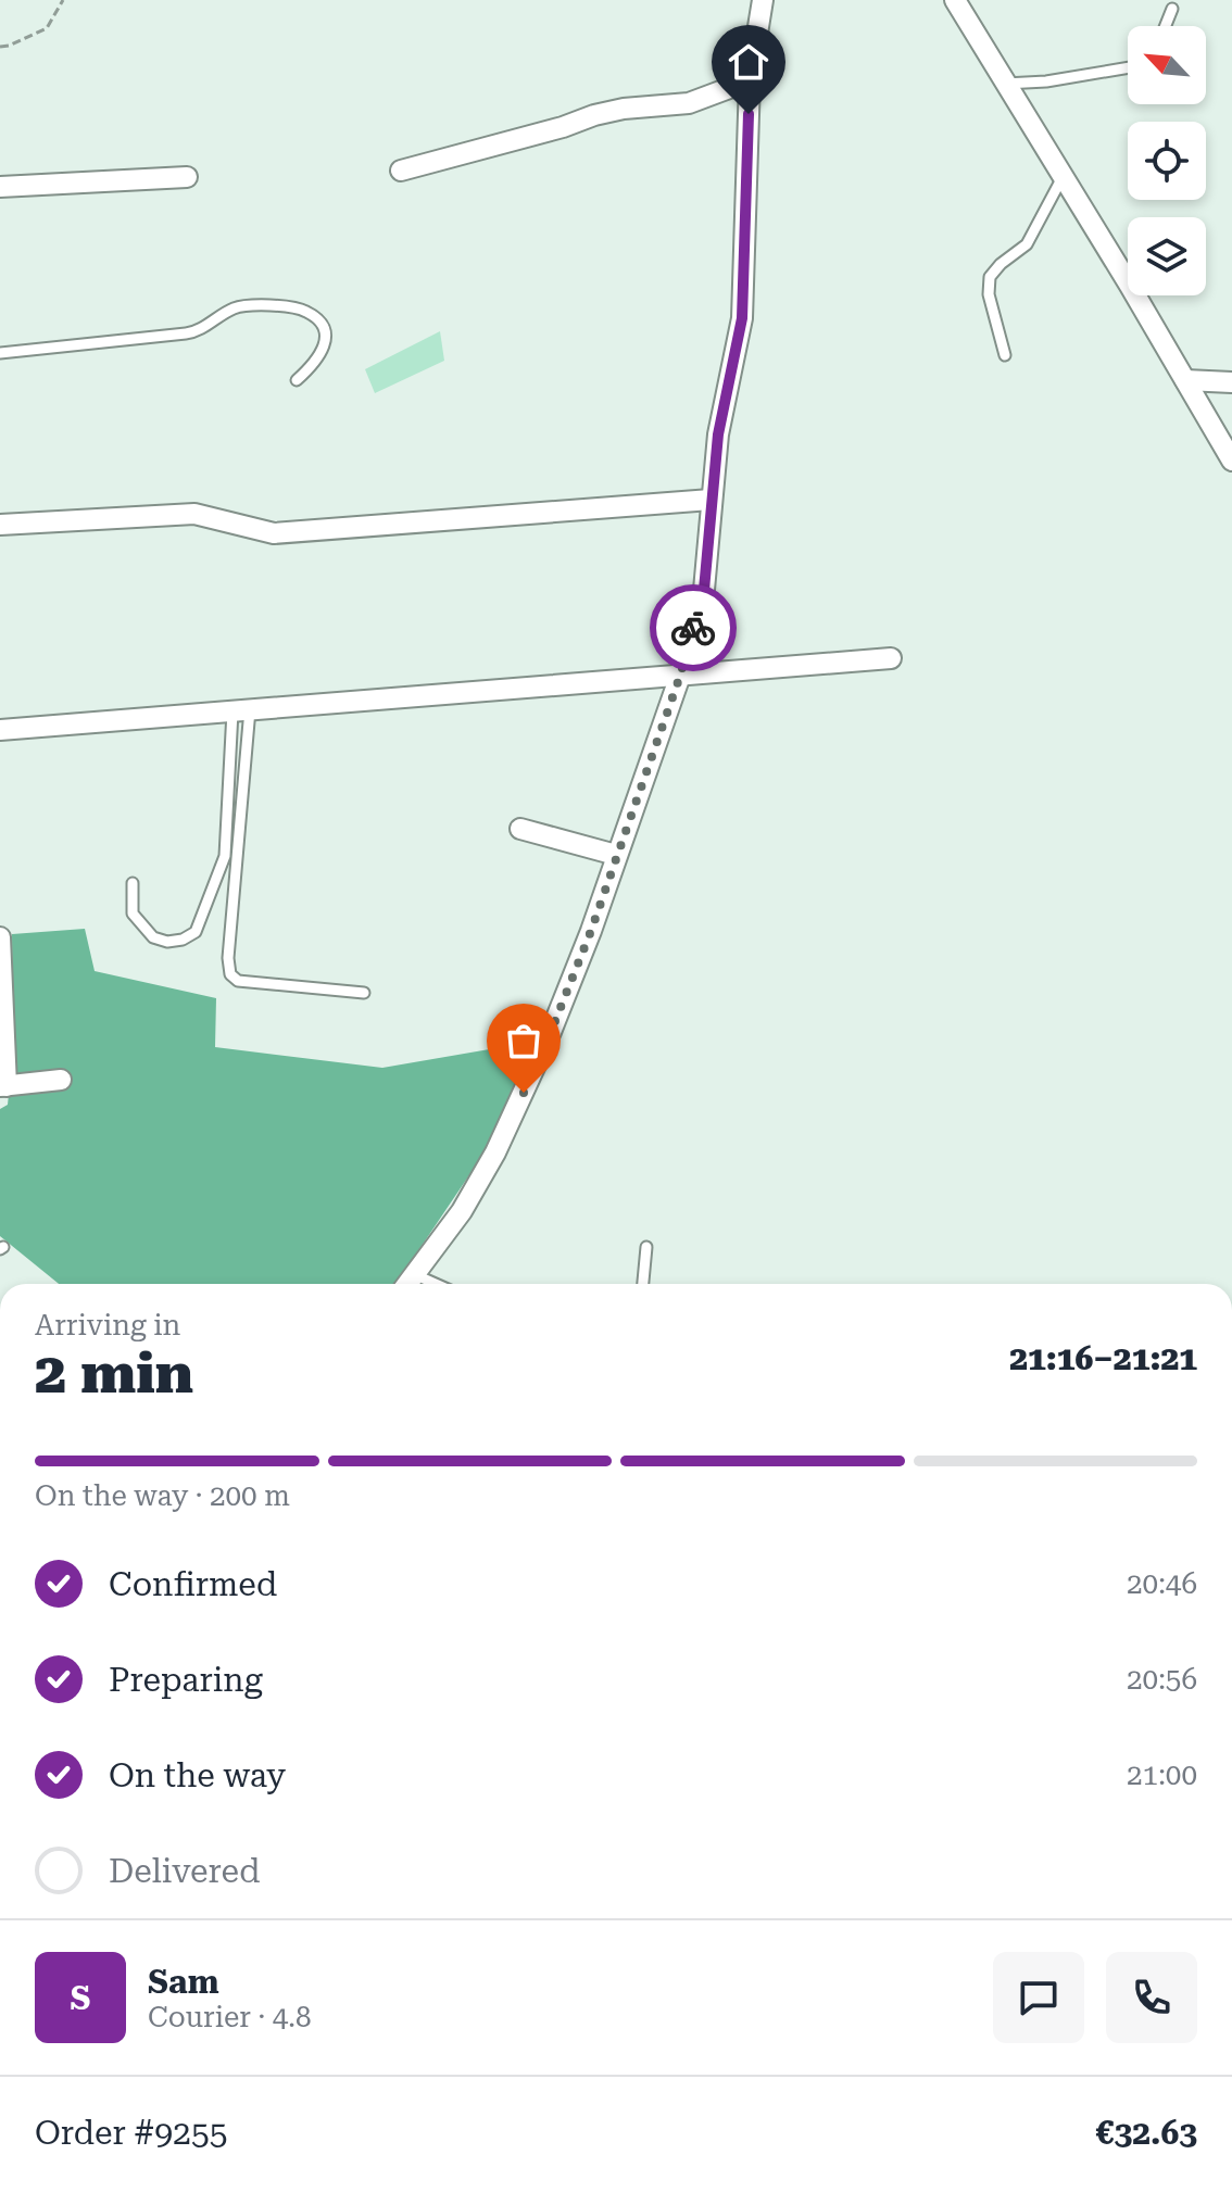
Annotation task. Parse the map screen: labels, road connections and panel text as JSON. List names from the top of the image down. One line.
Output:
{"north":"top left","page":{"heading":["2 min","Arriving in","21:16–21:21"],"panel":["Sam","Courier · 4.8","Order #9255","€32.63"],"bar":"On the way · 200 m","list":[["Confirmed","20:46"],["Preparing","20:56"],["On the way","21:00"],"Delivered"],"round":"S"}}
